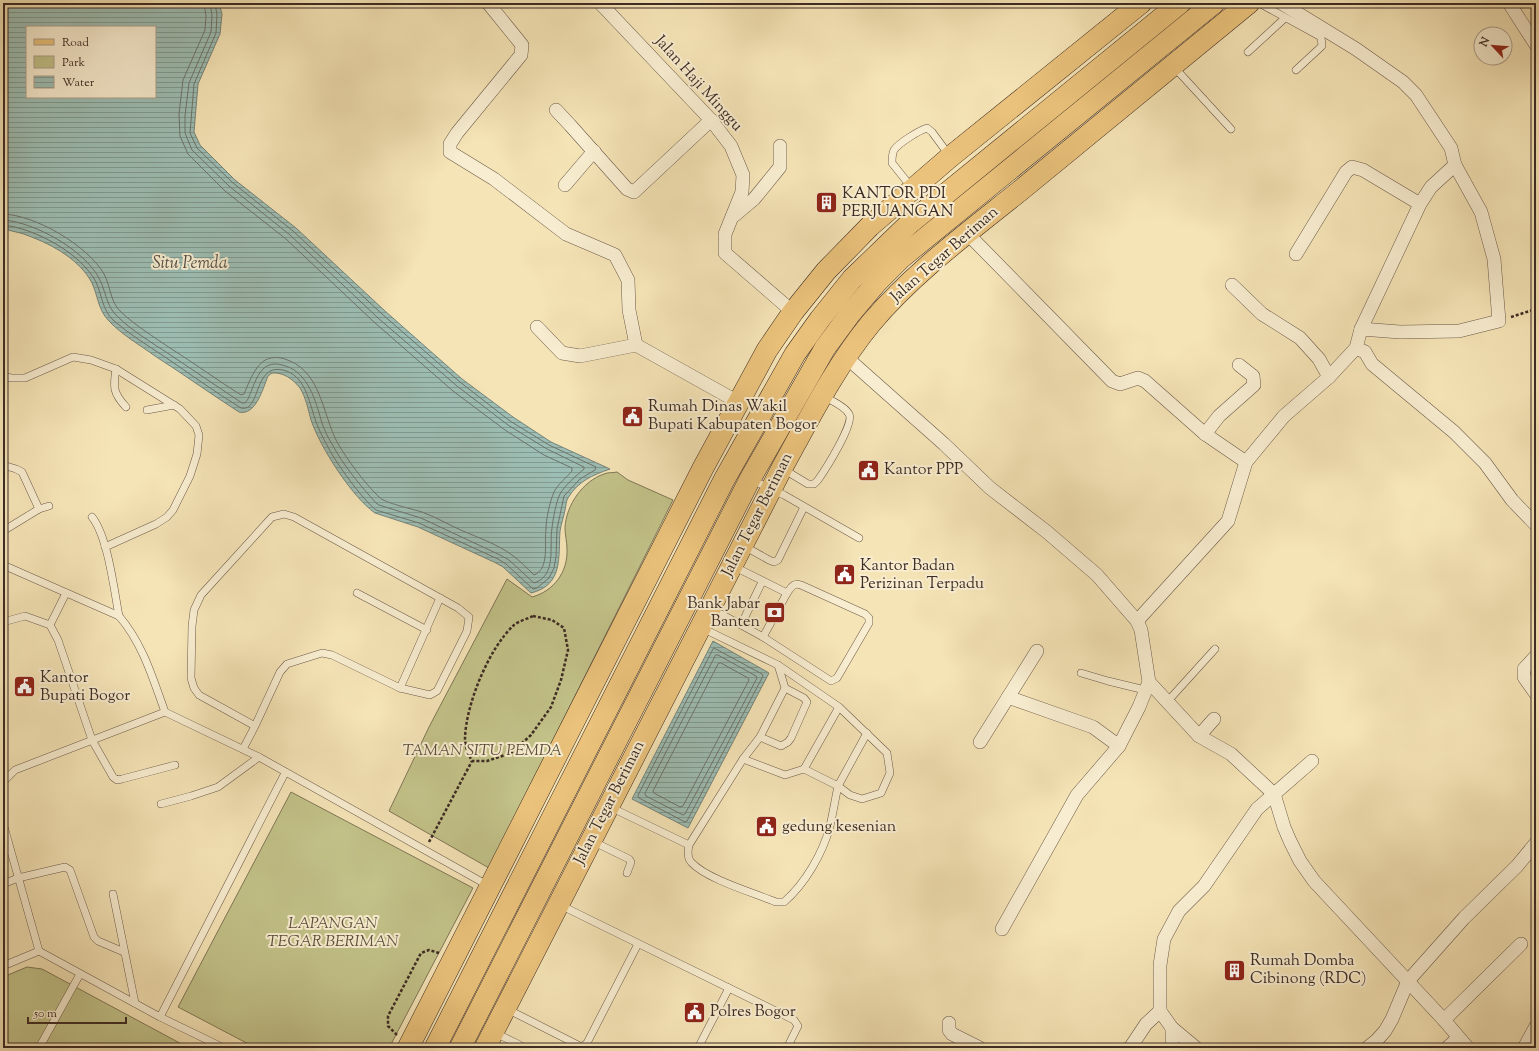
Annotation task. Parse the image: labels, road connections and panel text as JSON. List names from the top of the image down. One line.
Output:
{"streets":{"main road":["Jalan Tegar Beriman"],"street":["Jalan Haji Minggu"]},"water":["Situ Pemda"],"parks":["TAMAN SITU PEMDA","LAPANGAN TEGAR BERIMAN"],"places":{"building":["KANTOR PDI PERJUANGAN","Rumah Domba Cibinong (RDC)"],"public building":["Rumah Dinas Wakil Bupati Kabupaten Bogor","Kantor PPP","Kantor Badan Perizinan Terpadu","Kantor Bupati Bogor","gedung kesenian","Polres Bogor"],"bank":["Bank Jabar Banten"]},"legend":["Road","Park","Water"],"scale_bar":"50 m","north":"top left"}
